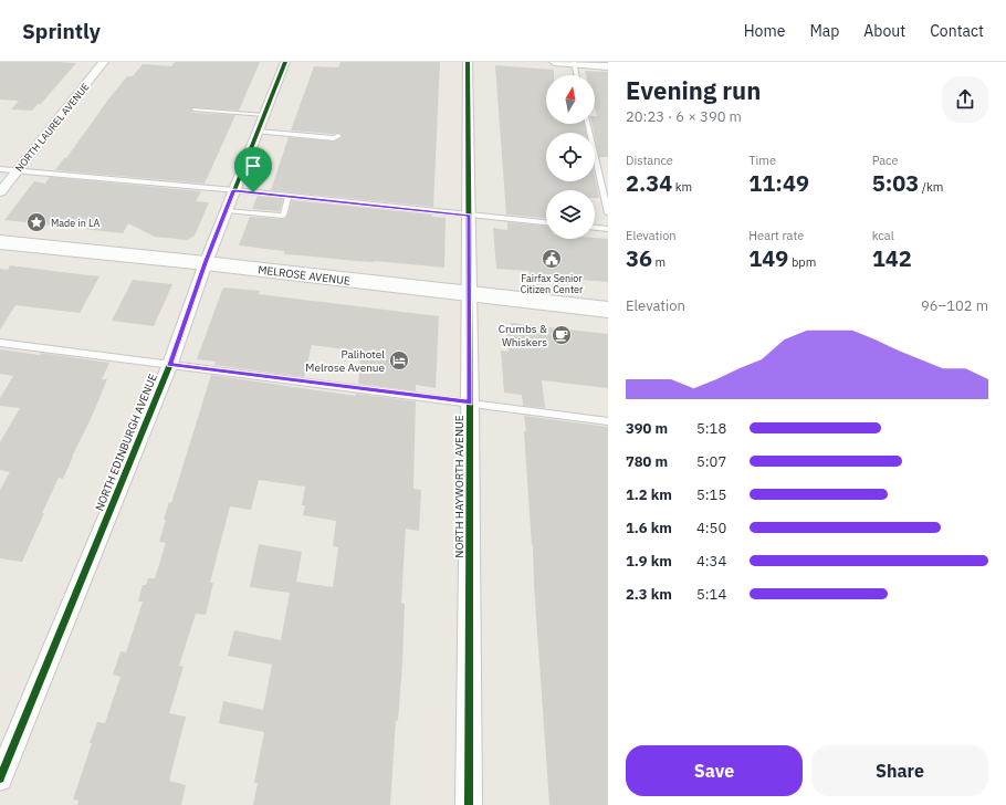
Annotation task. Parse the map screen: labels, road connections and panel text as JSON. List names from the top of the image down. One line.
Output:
{"streets":{"main road":["MELROSE AVENUE"],"street":["NORTH LAUREL AVENUE","NORTH EDINBURGH AVENUE","NORTH HAYWORTH AVENUE"]},"crossings":[["MELROSE AVENUE","NORTH EDINBURGH AVENUE"],["MELROSE AVENUE","NORTH HAYWORTH AVENUE"]],"places":{"place":["Made in LA"],"public building":["Fairfax Senior Citizen Center"],"cafe":["Crumbs & Whiskers"],"hotel":["Palihotel Melrose Avenue"]},"north":"top","page":{"header":"Sprintly","nav":["Home","Map","About","Contact"],"heading":["Evening run","20:23 · 6 × 390 m"],"stats":[["Distance","2.34 km"],["Time","11:49"],["Pace","5:03 /km"],["Elevation","36 m"],["Heart rate","149 bpm"],["kcal","142"]],"chart":["Elevation","96–102 m"],"list":[{"name":"390 m","note":"5:18"},{"name":"780 m","note":"5:07"},{"name":"1.2 km","note":"5:15"},{"name":"1.6 km","note":"4:50"},{"name":"1.9 km","note":"4:34"},{"name":"2.3 km","note":"5:14"}],"buttons":["Save","Share"]}}
